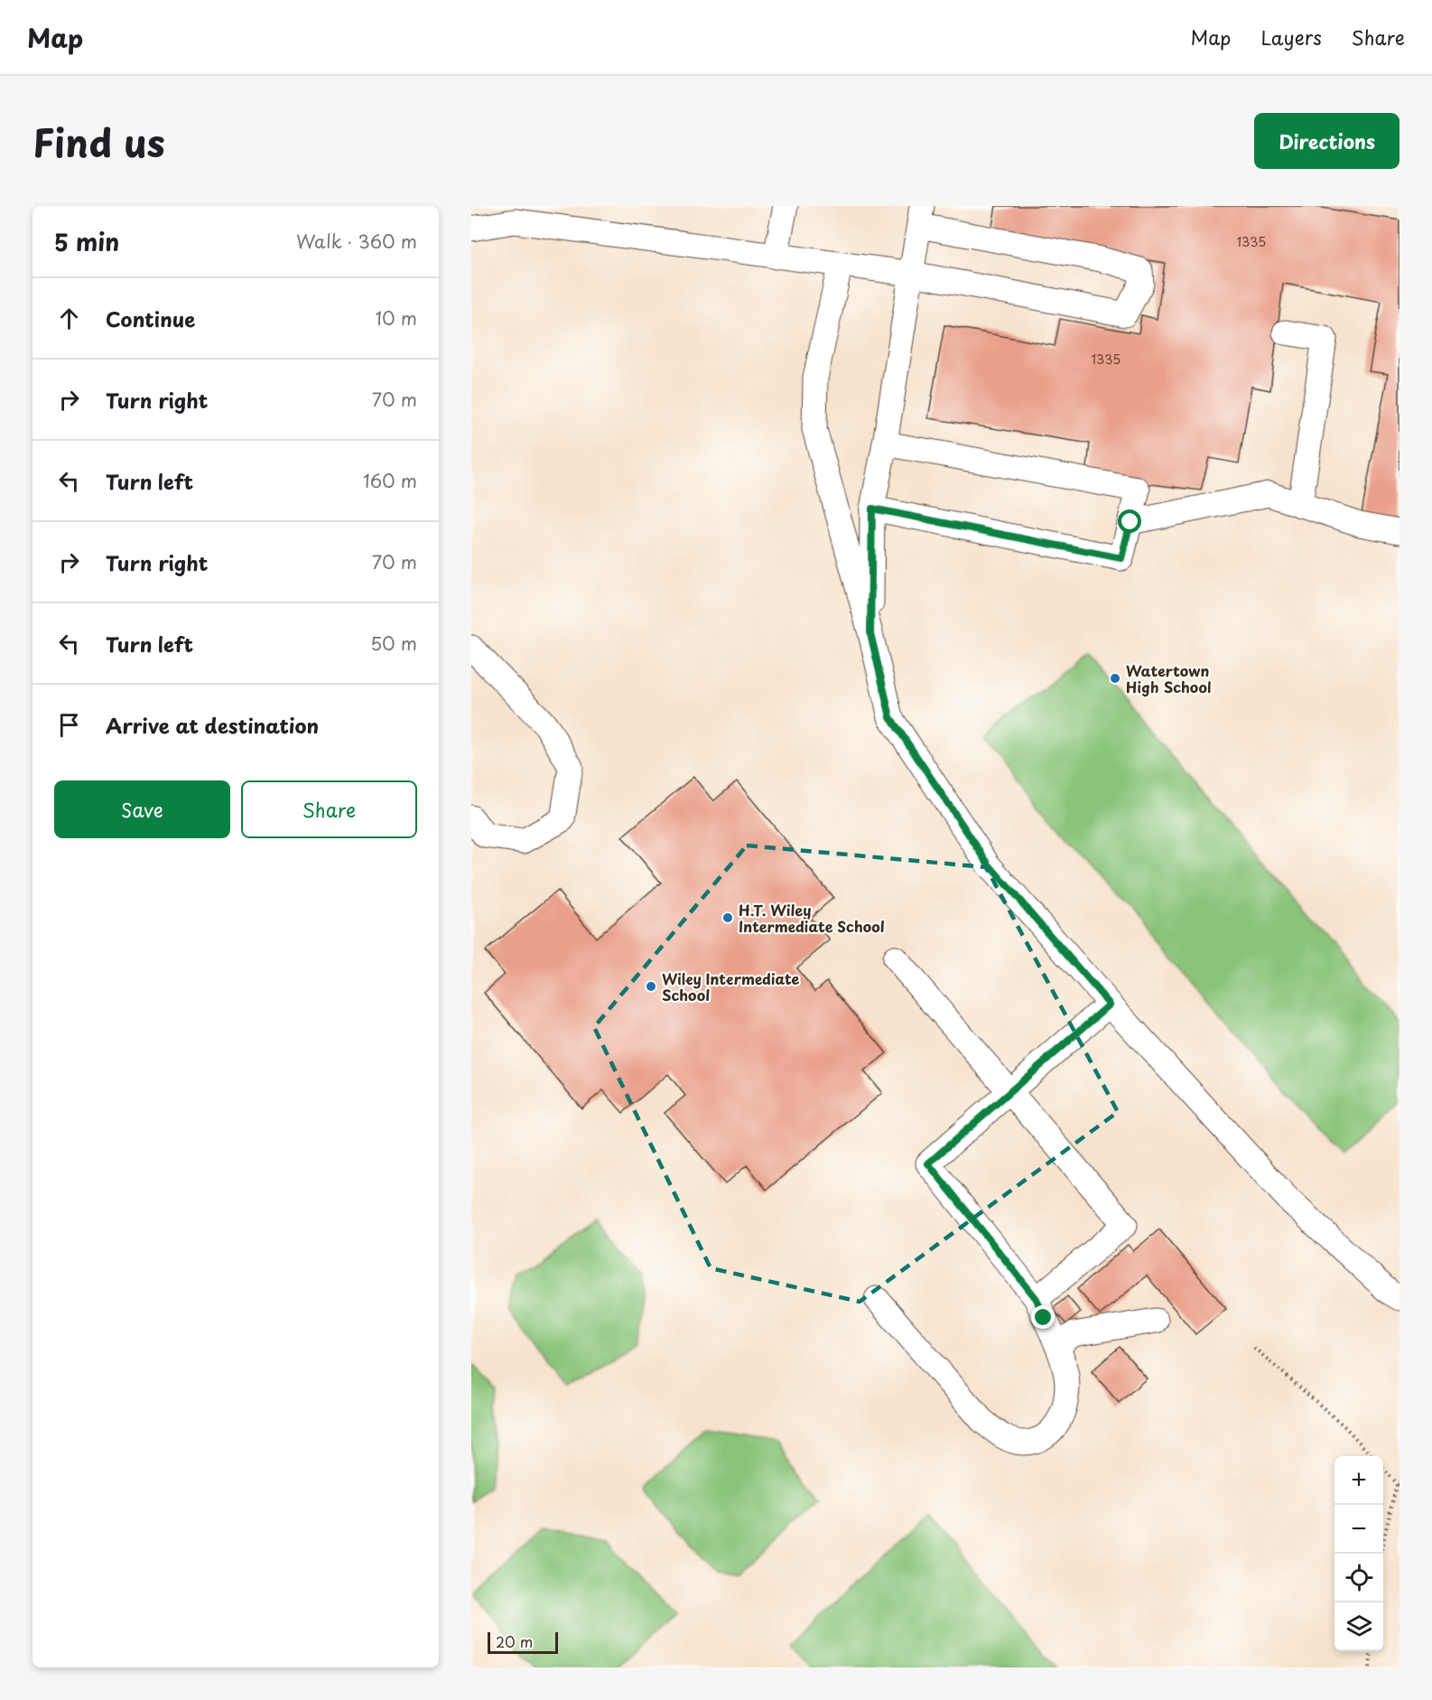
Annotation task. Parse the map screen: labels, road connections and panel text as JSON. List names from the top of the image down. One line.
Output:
{"places":["Watertown High School","H.T. Wiley Intermediate School","Wiley Intermediate School"],"house_numbers":["1335","1335"],"scale_bar":"20 m","page":{"header":"Map","nav":["Map","Layers","Share"],"title":"Find us","buttons":["Directions",["Save","Share"]],"heading":["5 min","Walk · 360 m"],"list":[["Continue","10 m"],["Turn right","70 m"],["Turn left","160 m"],["Turn right","70 m"],["Turn left","50 m"],"Arrive at destination"],"map_buttons":["+","−"],"scale":"20 m"}}
